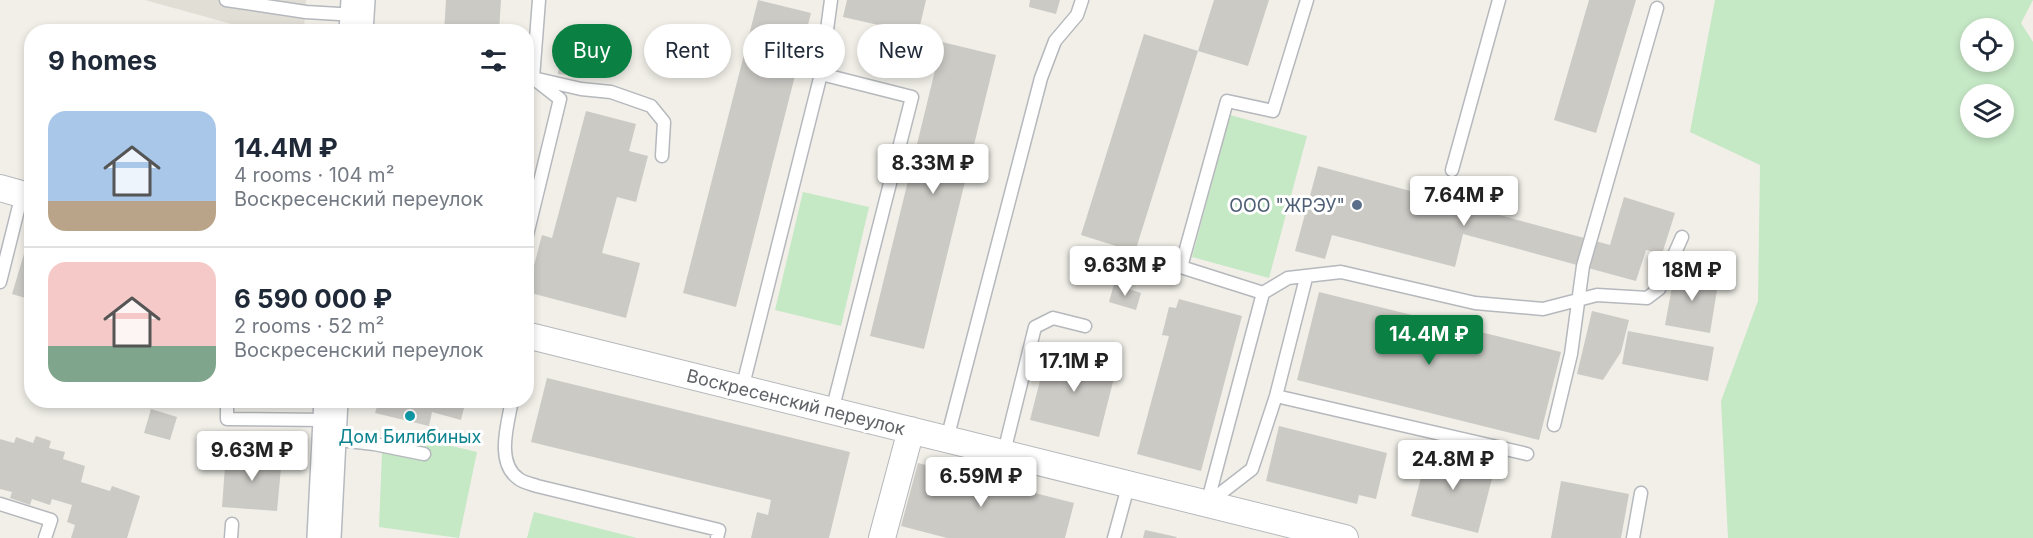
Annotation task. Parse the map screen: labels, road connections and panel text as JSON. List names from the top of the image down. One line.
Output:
{"streets":{"street":["Воскресенский переулок"]},"places":["ООО \"ЖРЭУ\"","Дом Билибиных"],"page":{"chip":["Buy","Rent","Filters","New"],"heading":"9 homes","list":[{"name":"14.4M ₽","note":"4 rooms · 104 m² · Воскресенский переулок"},{"name":"6 590 000 ₽","note":"2 rooms · 52 m² · Воскресенский переулок"}],"price":["8.33M ₽","7.64M ₽","9.63M ₽","18M ₽","14.4M ₽","17.1M ₽","9.63M ₽","24.8M ₽","6.59M ₽"]}}
